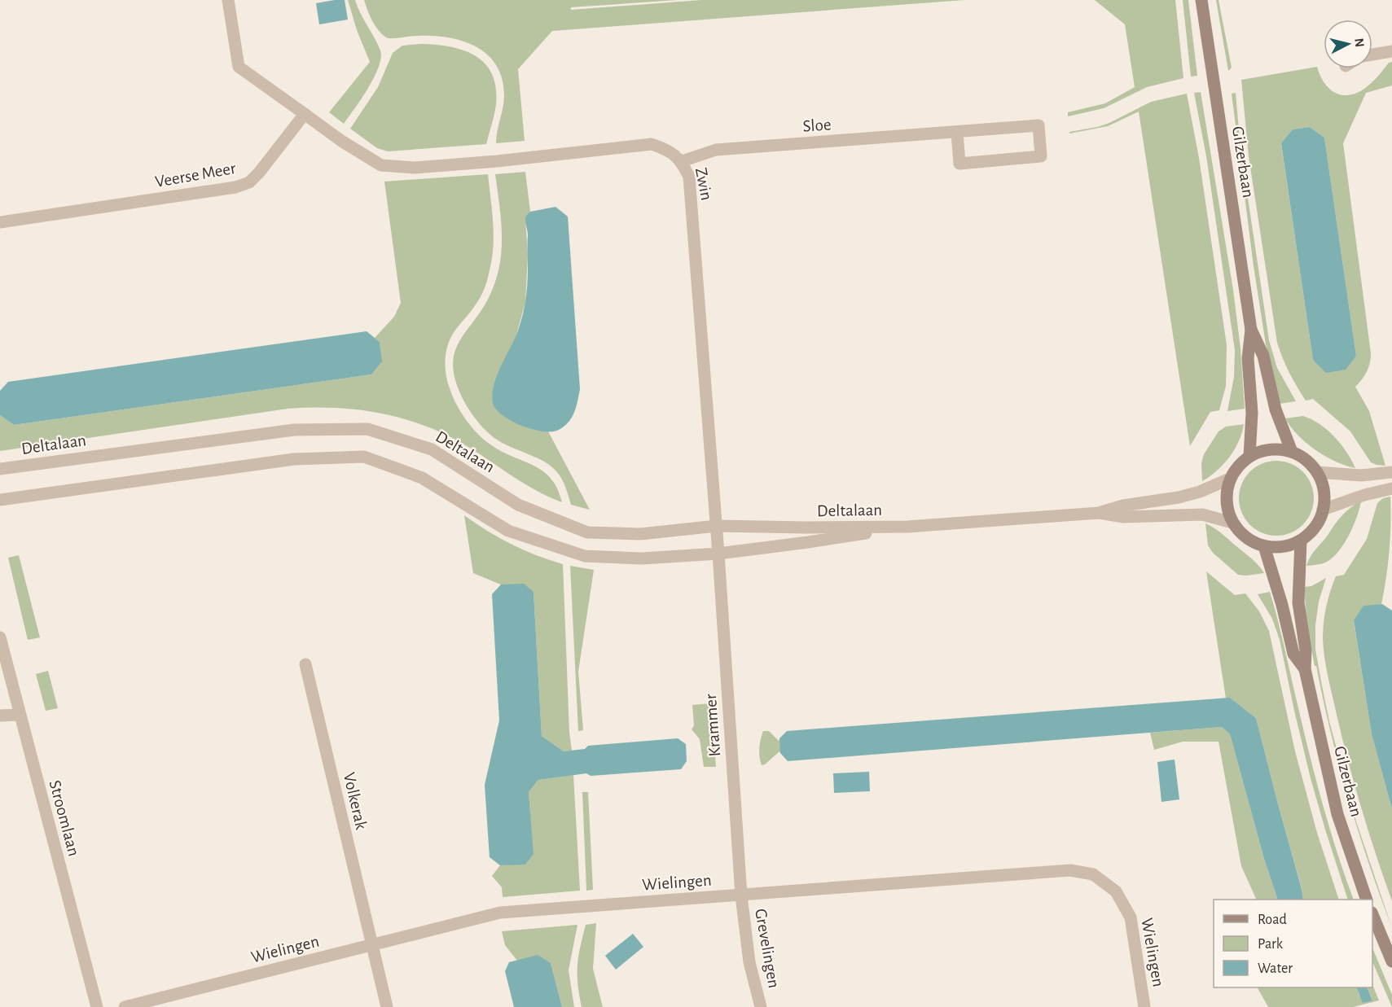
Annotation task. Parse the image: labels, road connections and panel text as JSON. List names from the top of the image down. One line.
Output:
{"streets":{"street":["Sloe","Gilzerbaan","Veerse Meer","Zwin","Deltalaan","Krammer","Volkerak","Stroomlaan","Wielingen","Grevelingen"]},"crossings":[["Sloe","Zwin"],["Gilzerbaan","Deltalaan"],["Veerse Meer","Zwin"],["Zwin","Deltalaan"],["Zwin","Krammer"],["Deltalaan","Krammer"],["Krammer","Wielingen"],["Krammer","Grevelingen"],["Volkerak","Wielingen"],["Wielingen","Grevelingen"]],"legend":["Road","Park","Water"],"north":"right"}
